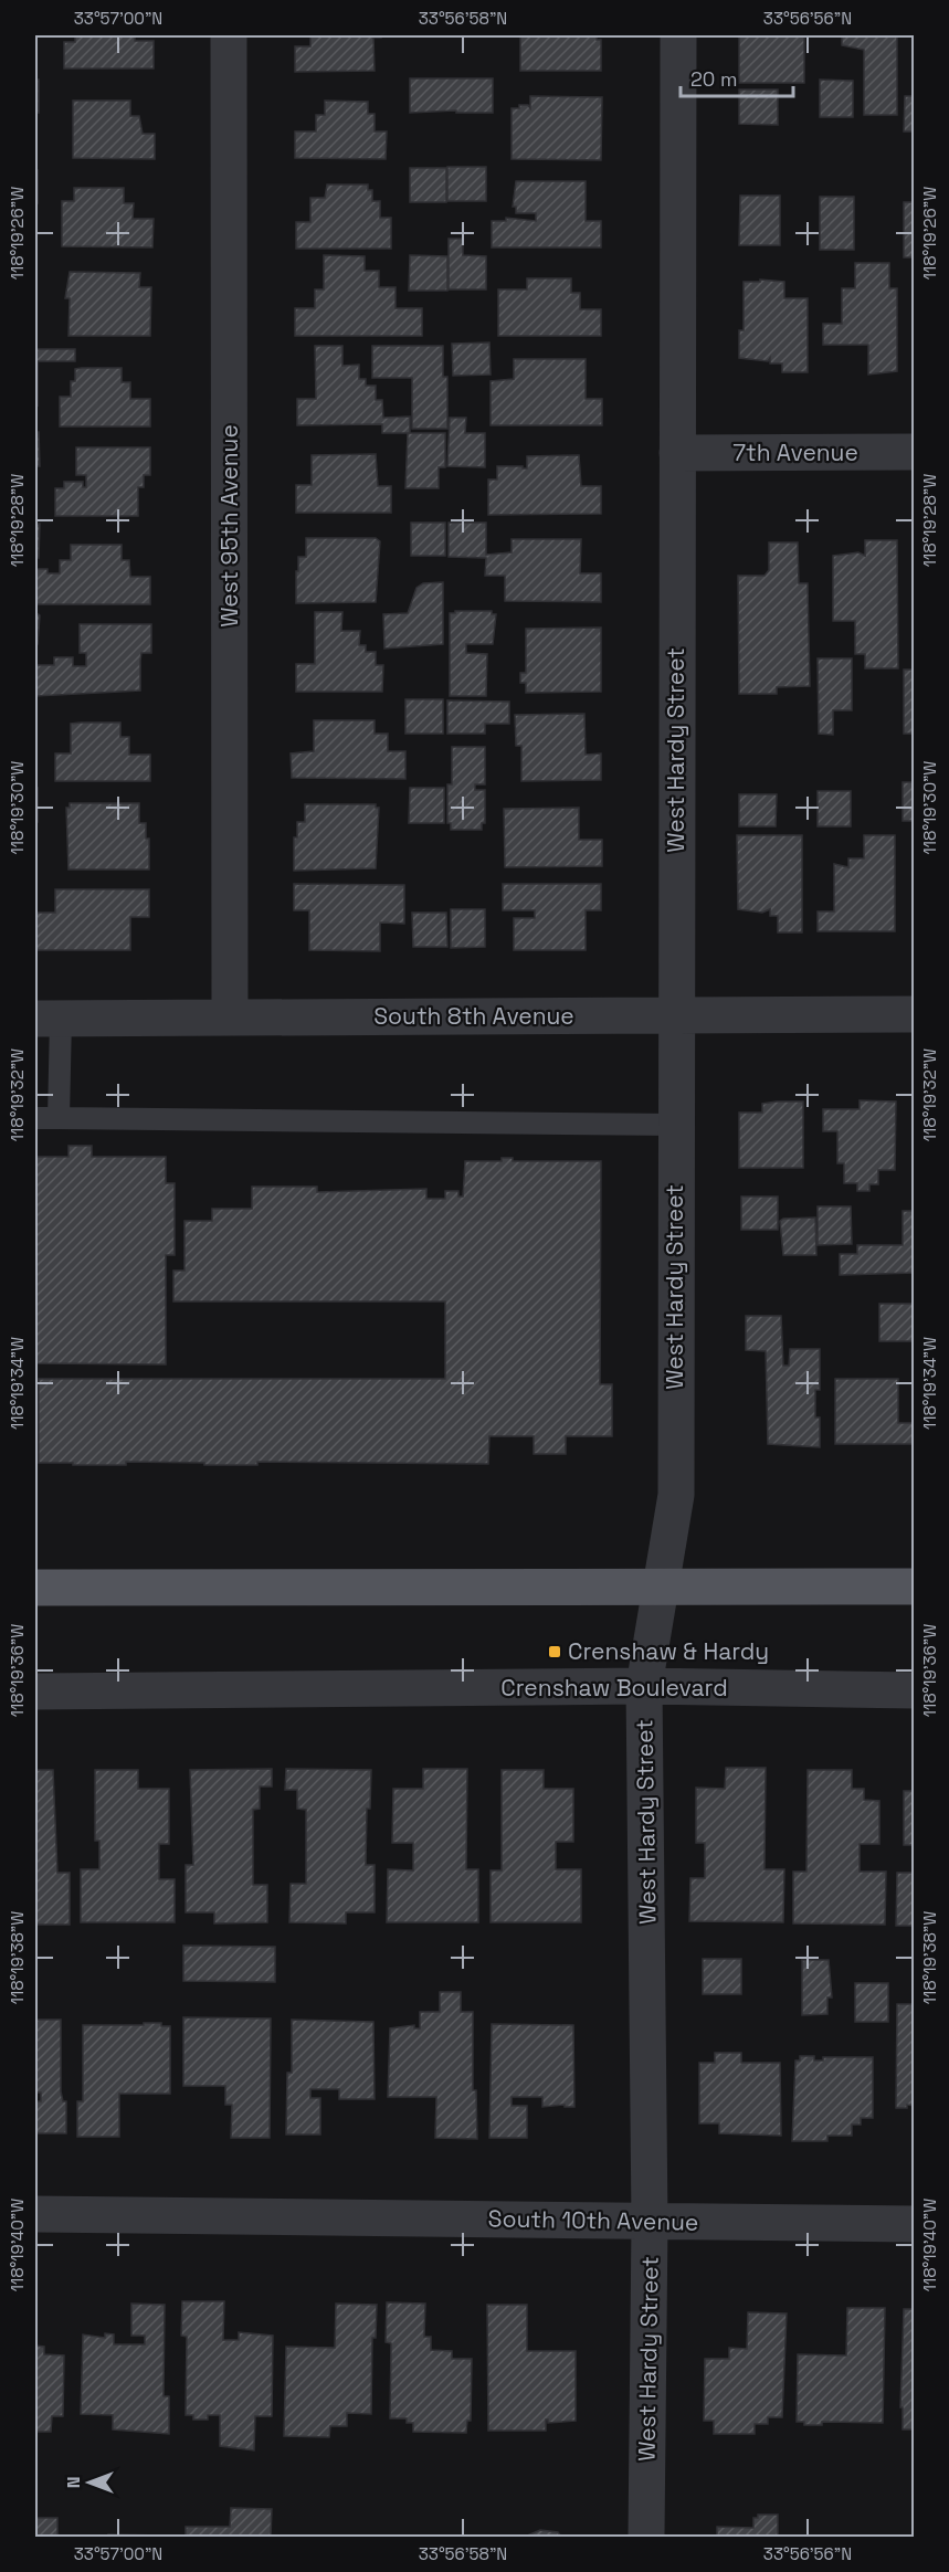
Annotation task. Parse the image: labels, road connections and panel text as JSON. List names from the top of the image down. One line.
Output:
{"streets":{"street":["7th Avenue","West 95th Avenue","West Hardy Street","South 8th Avenue","Crenshaw Boulevard","South 10th Avenue"]},"crossings":[["7th Avenue","West Hardy Street"],["West 95th Avenue","South 8th Avenue"],["West Hardy Street","South 8th Avenue"],["West Hardy Street","Crenshaw Boulevard"],["West Hardy Street","South 10th Avenue"]],"places":{"transit":["Crenshaw & Hardy"]},"scale_bar":"20 m","north":"left","coordinates":["33°57'00\"N","33°56'58\"N","33°56'56\"N","118°19'26\"W","118°19'28\"W","118°19'30\"W","118°19'32\"W","118°19'34\"W","118°19'36\"W","118°19'38\"W","118°19'40\"W"]}
